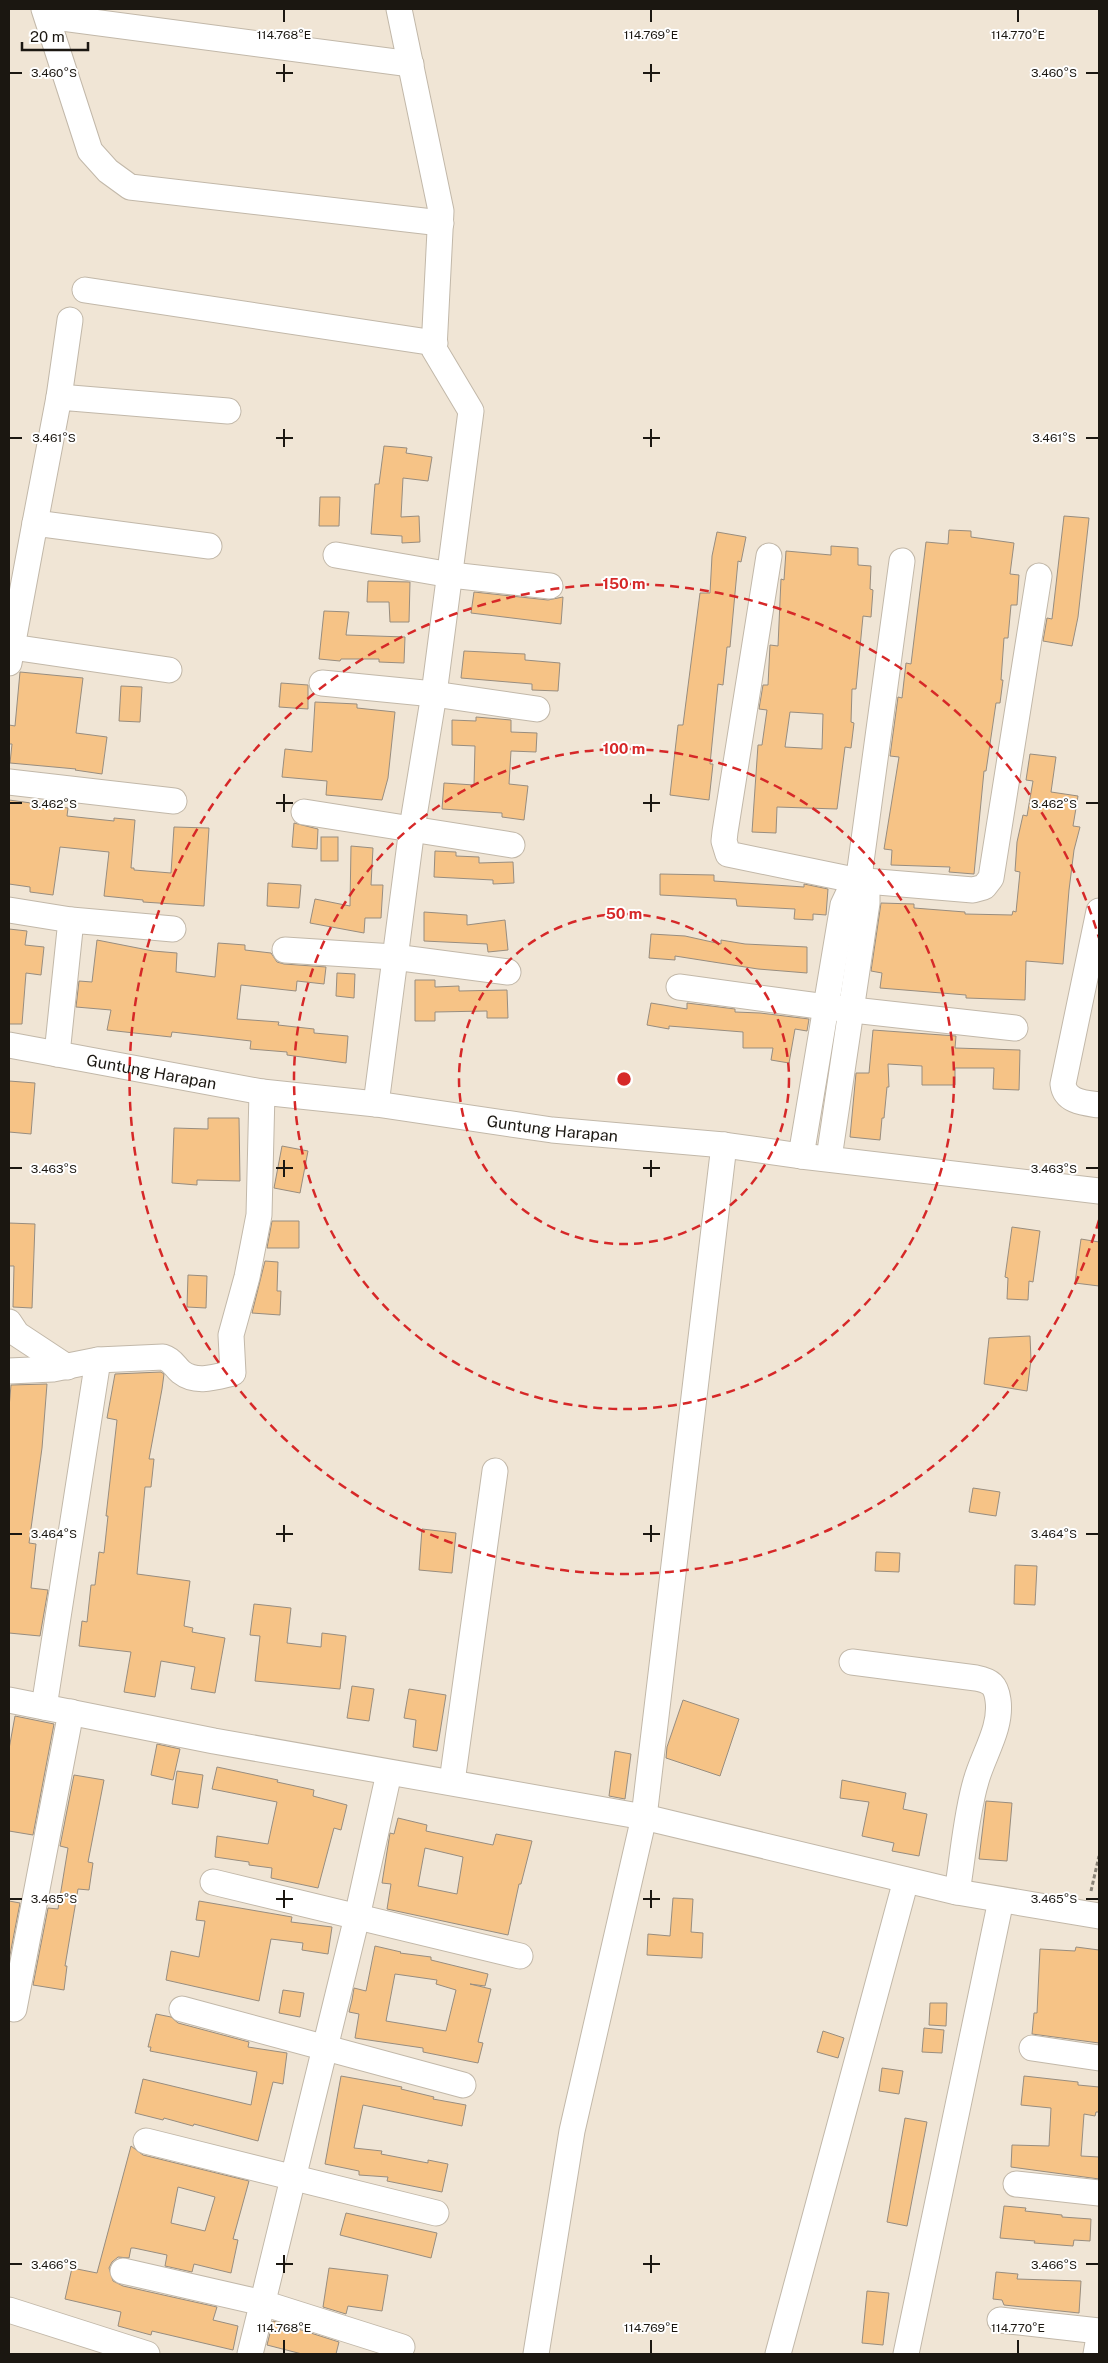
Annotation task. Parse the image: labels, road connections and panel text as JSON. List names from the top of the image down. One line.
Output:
{"streets":{"street":["Guntung Harapan"]},"scale_bar":"20 m","coordinates":["114.768°E","114.769°E","114.770°E","3.460°S","3.461°S","3.462°S","3.463°S","3.464°S","3.465°S","3.466°S"],"rings":["150 m","100 m","50 m"]}
